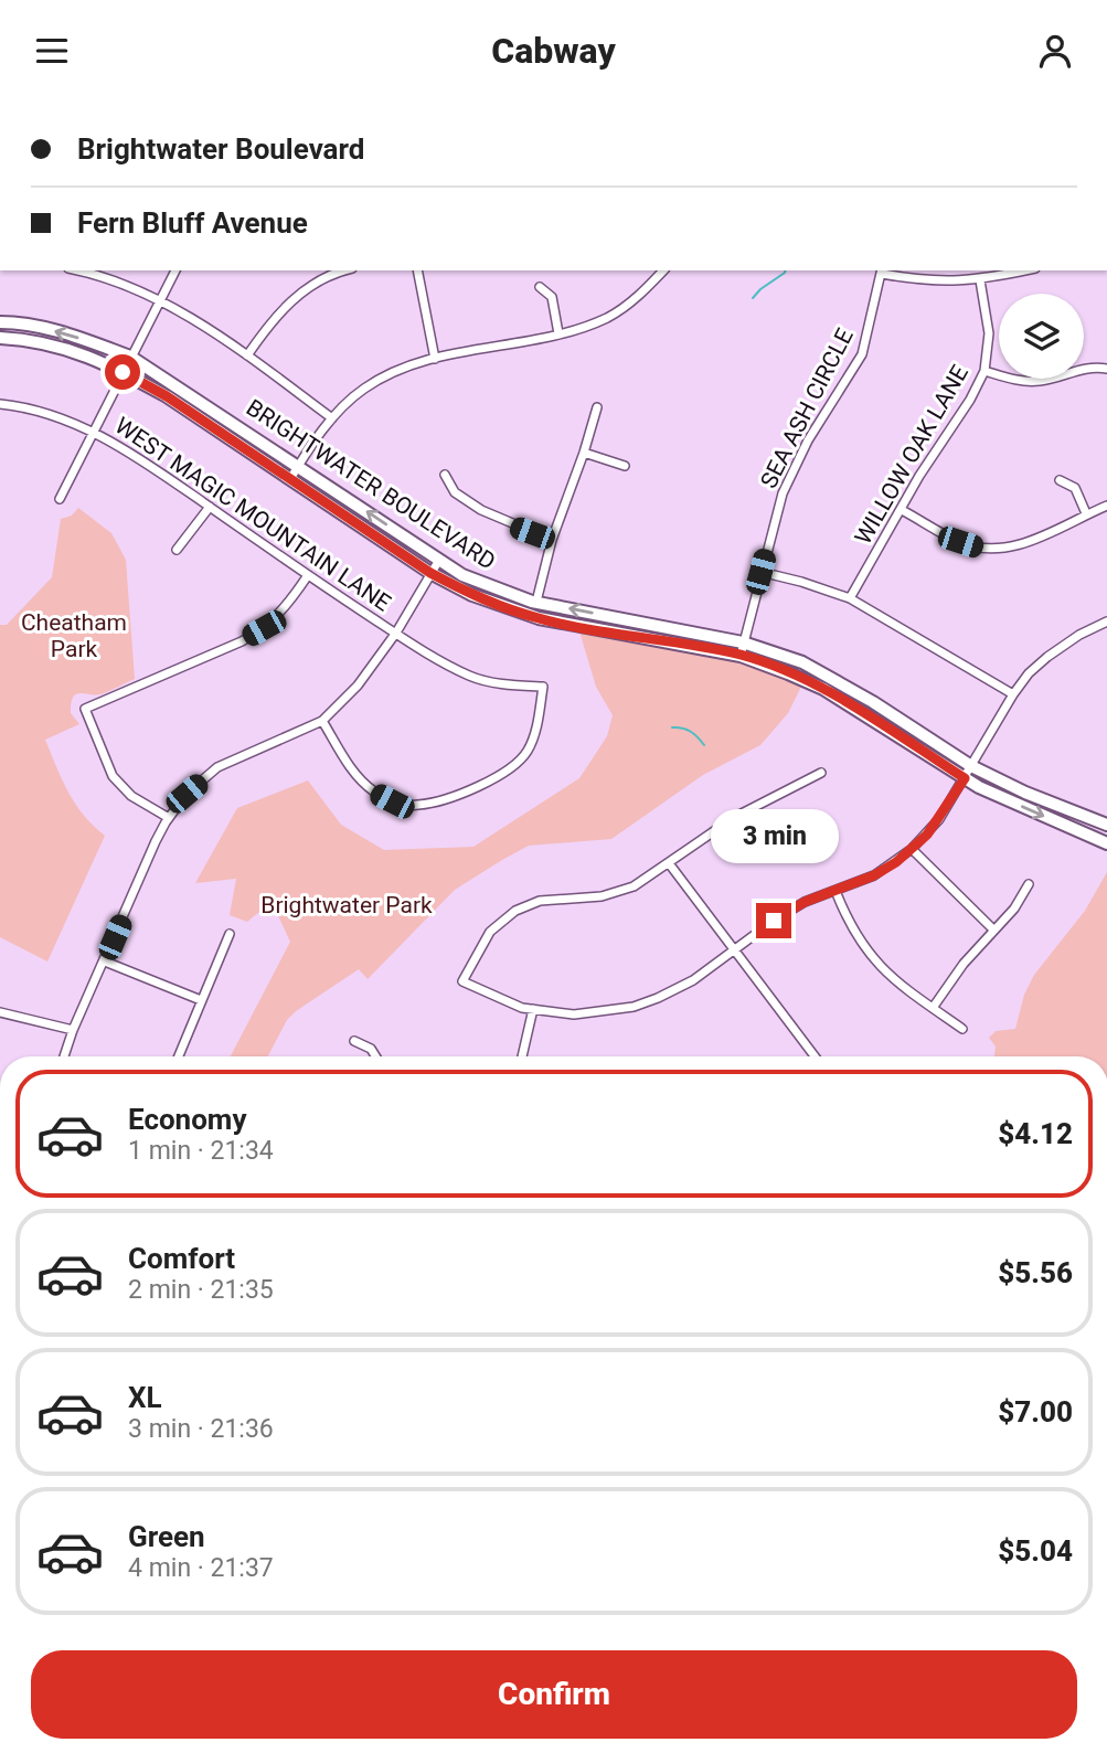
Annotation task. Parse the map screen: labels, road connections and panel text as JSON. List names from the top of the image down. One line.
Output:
{"streets":{"street":["SEA ASH CIRCLE","WILLOW OAK LANE","BRIGHTWATER BOULEVARD","WEST MAGIC MOUNTAIN LANE"]},"crossings":[["SEA ASH CIRCLE","BRIGHTWATER BOULEVARD"]],"parks":["Cheatham Park","Brightwater Park"],"page":{"header":"Cabway","banner":["Brightwater Boulevard","Fern Bluff Avenue"],"bubble":"3 min","list":[{"name":"Economy","note":"1 min · 21:34","value":"$4.12"},{"name":"Comfort","note":"2 min · 21:35","value":"$5.56"},{"name":"XL","note":"3 min · 21:36","value":"$7.00"},{"name":"Green","note":"4 min · 21:37","value":"$5.04"}],"buttons":"Confirm"}}
